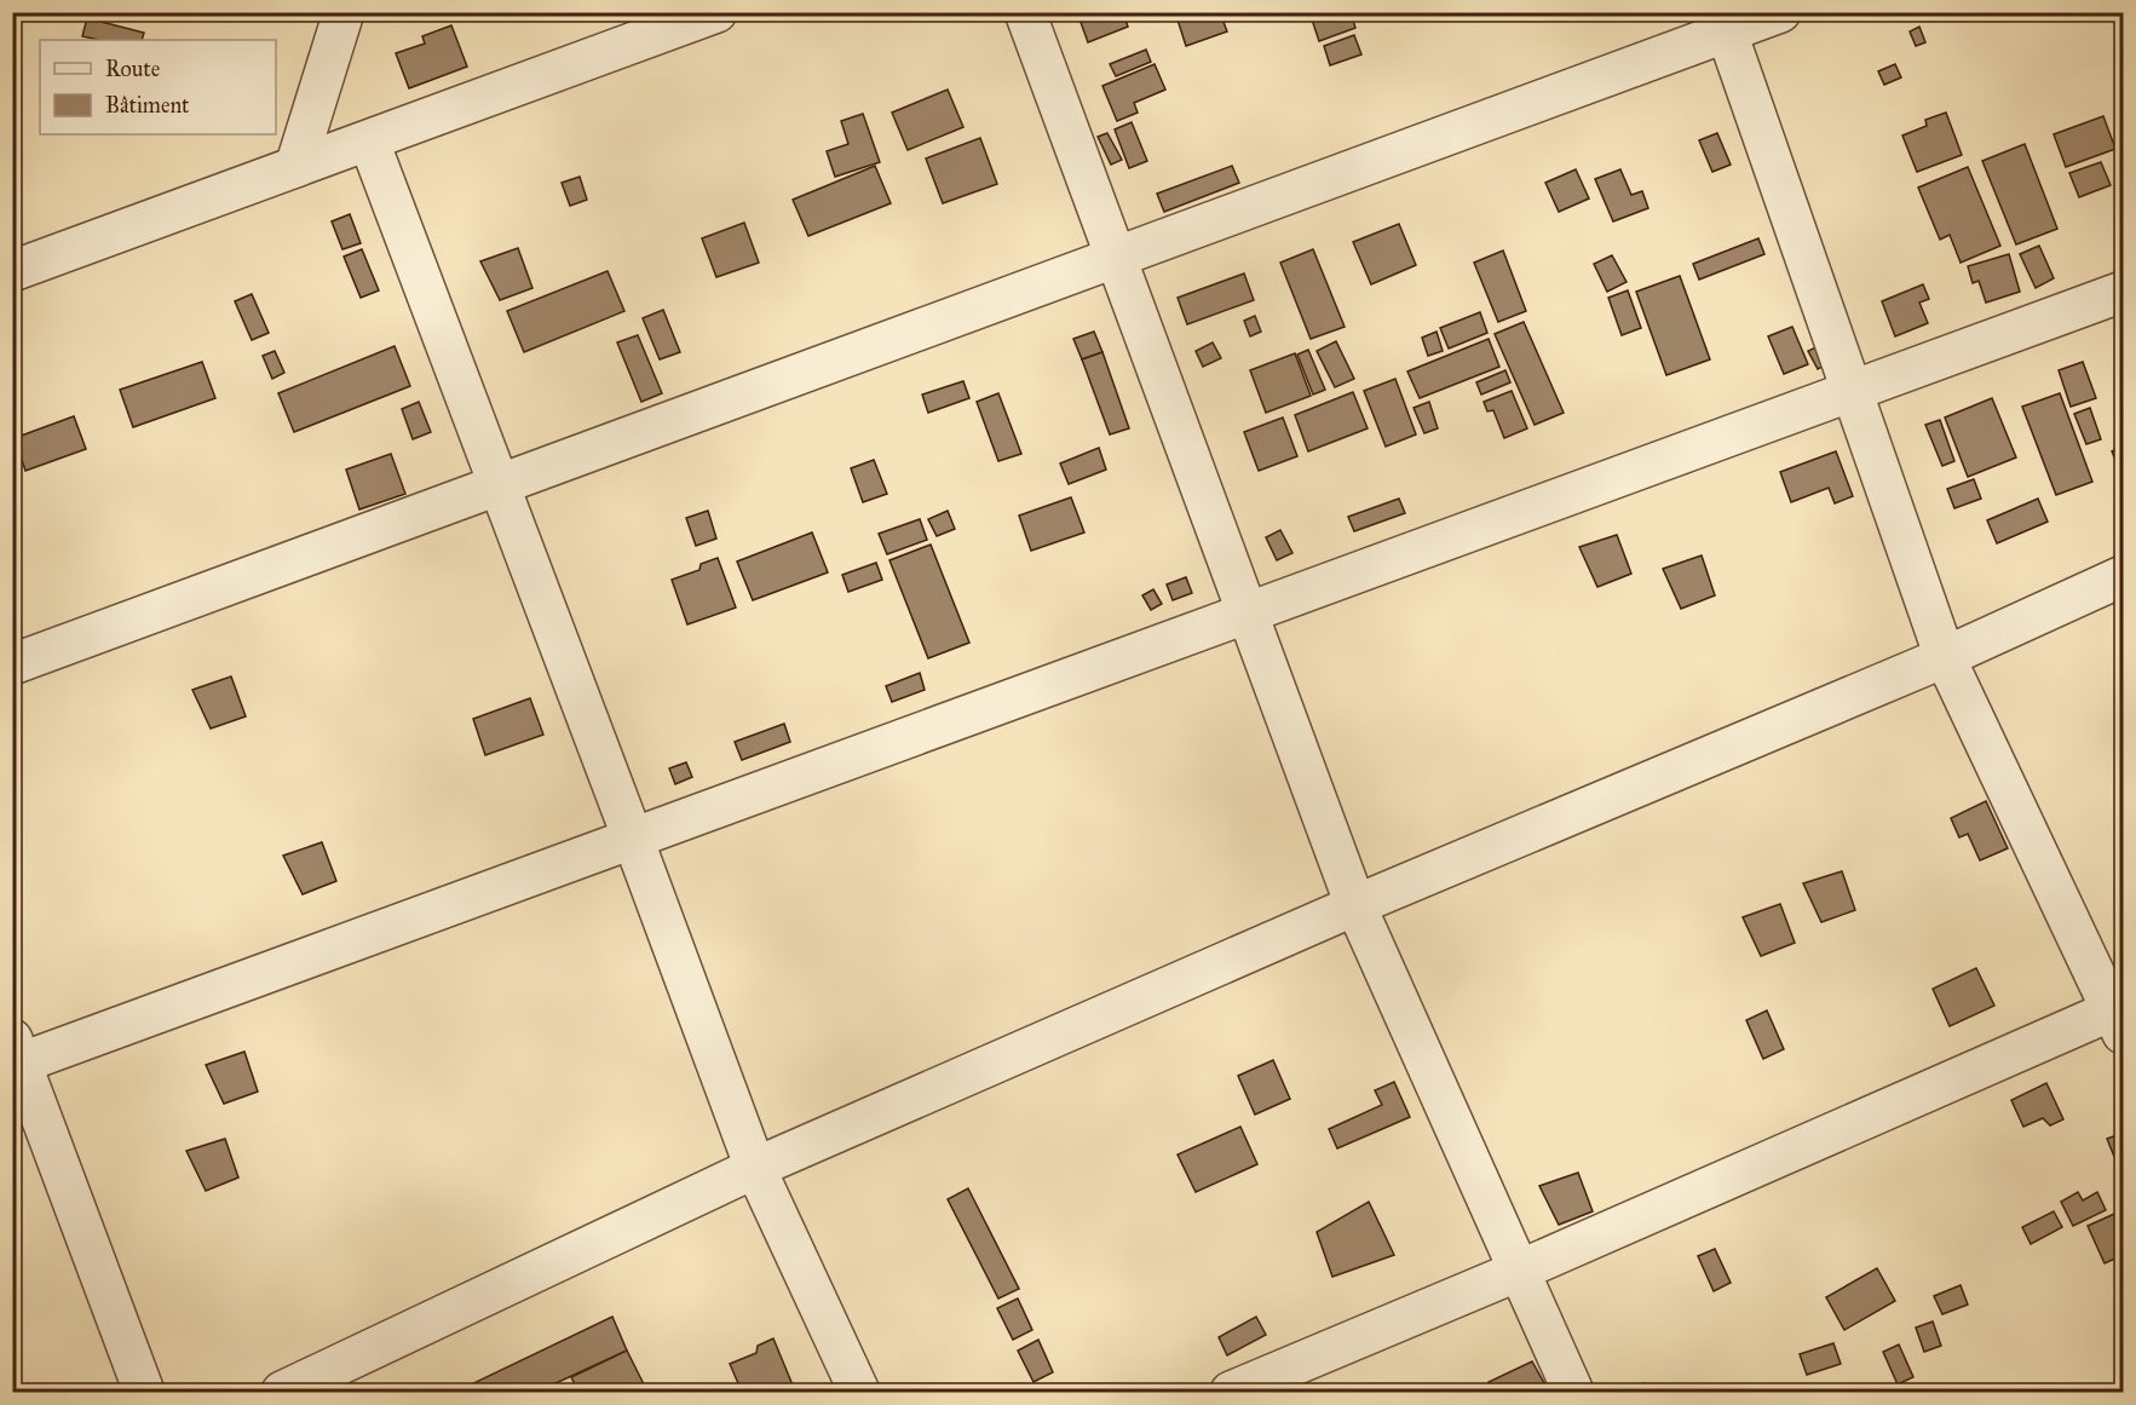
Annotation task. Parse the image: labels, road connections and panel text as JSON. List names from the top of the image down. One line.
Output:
{"legend":["Route","Bâtiment"]}
